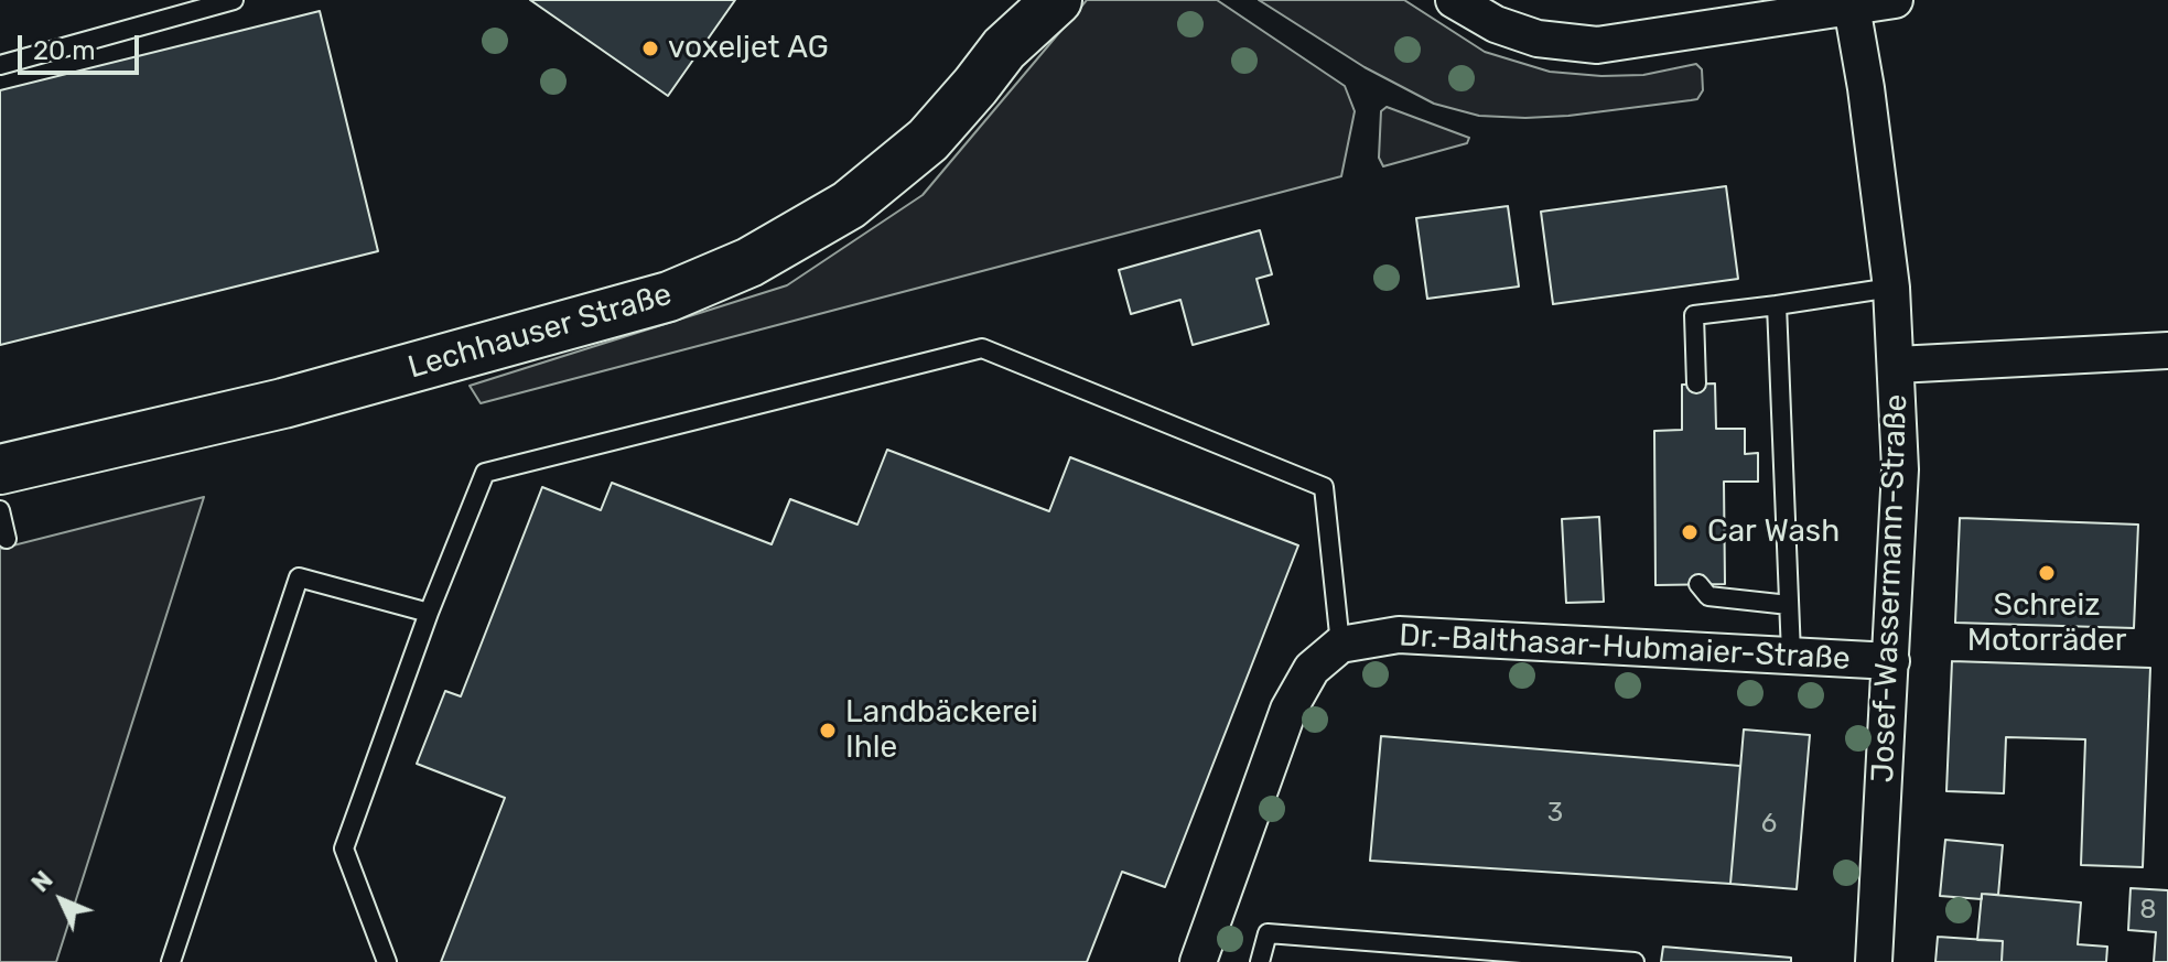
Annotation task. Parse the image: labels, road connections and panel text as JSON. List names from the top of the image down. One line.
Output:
{"streets":{"main road":["Lechhauser Straße"],"street":["Josef-Wassermann-Straße","Dr.-Balthasar-Hubmaier-Straße"]},"crossings":[["Josef-Wassermann-Straße","Dr.-Balthasar-Hubmaier-Straße"]],"places":["voxeljet AG","Car Wash","Schreiz Motorräder","Landbäckerei Ihle"],"house_numbers":["3","6","8"],"scale_bar":"20 m","north":"top left"}
